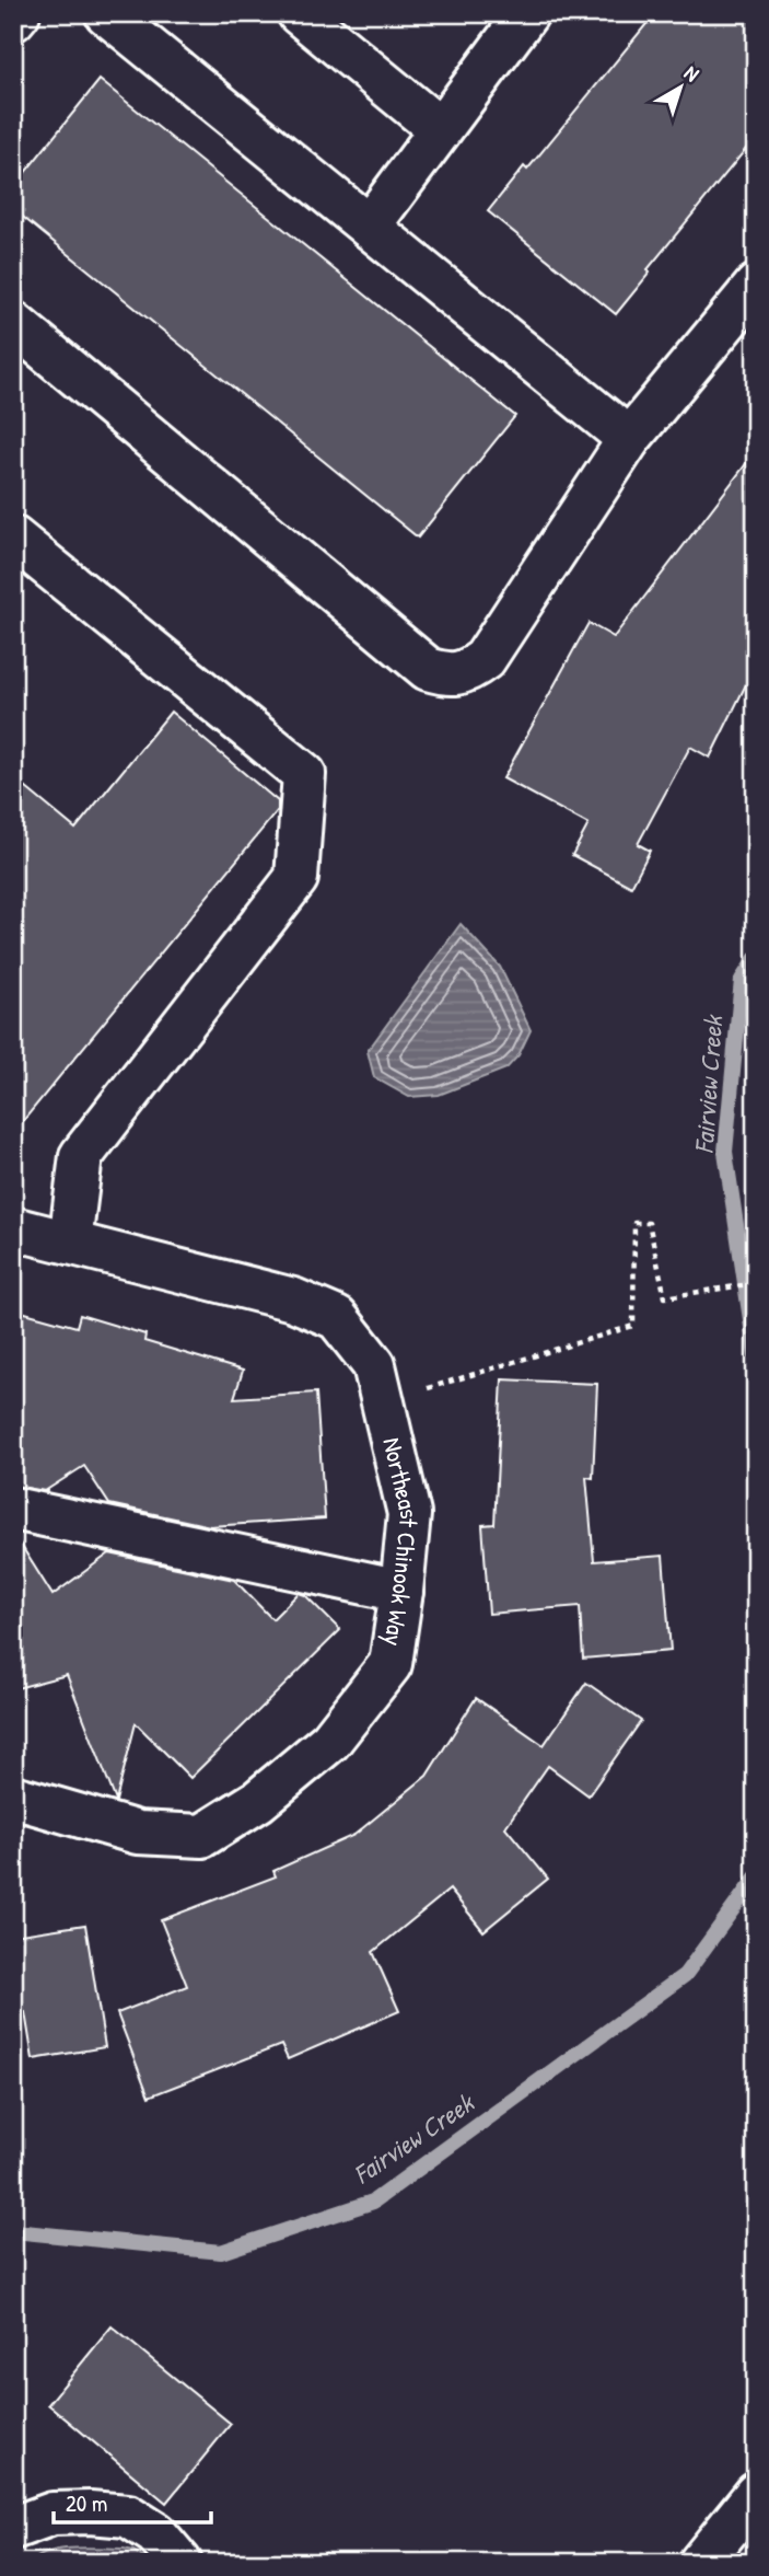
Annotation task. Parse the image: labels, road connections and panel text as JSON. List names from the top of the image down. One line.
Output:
{"streets":{"street":["Northeast Chinook Way"]},"water":["Fairview Creek"],"scale_bar":"20 m","north":"top right"}
